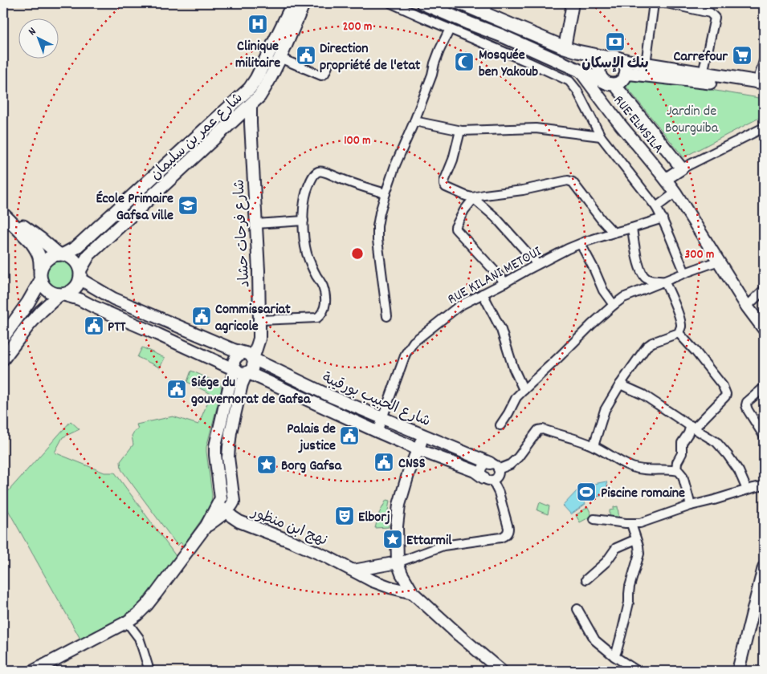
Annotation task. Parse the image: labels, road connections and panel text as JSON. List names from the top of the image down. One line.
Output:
{"streets":{"main road":["شارع عمر بن سليمان"],"street":["RUE ELMSILA","شارع فرحات حشاد","RUE KILANI METOUI","شارع الحبيب بورقيبة","نهج ابن منظور"]},"crossings":[["شارع عمر بن سليمان","شارع فرحات حشاد"],["شارع عمر بن سليمان","شارع الحبيب بورقيبة"],["شارع فرحات حشاد","شارع الحبيب بورقيبة"],["RUE KILANI METOUI","شارع الحبيب بورقيبة"]],"parks":["Jardin de Bourguiba"],"places":{"hospital":["Clinique militaire"],"bank":["بنك الإسكان"],"public building":["Direction propriété de l'etat","Commissariat agricole","PTT","Siége du gouvernorat de Gafsa","Palais de justice","CNSS"],"supermarket":["Carrefour"],"mosque":["Mosquée ben Yakoub"],"school or university":["École Primaire Gafsa ville"],"place":["Borg Gafsa","Ettarmil"],"sports":["Piscine romaine"],"theatre":["Elborj"]},"north":"top left","rings":["200 m","100 m","300 m"]}
